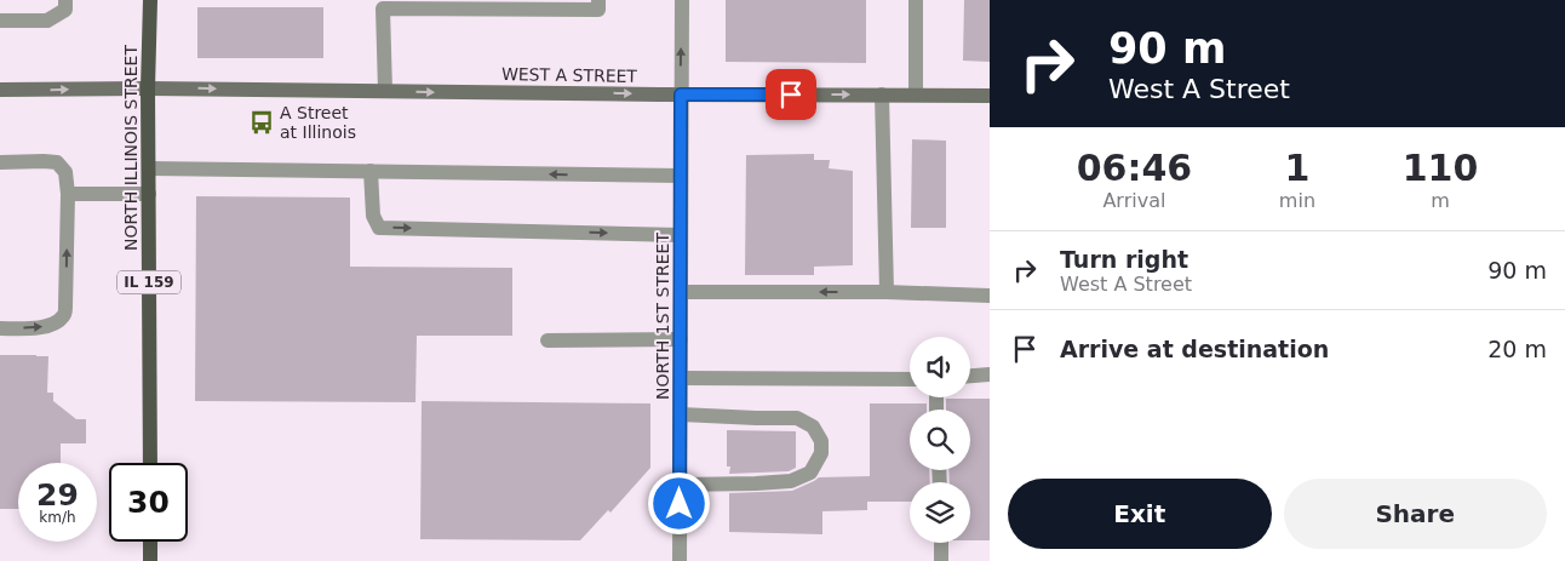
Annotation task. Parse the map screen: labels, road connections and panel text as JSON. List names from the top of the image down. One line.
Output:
{"streets":{"main road":["WEST A STREET","NORTH ILLINOIS STREET","IL 159"],"street":["NORTH 1ST STREET"]},"crossings":[["WEST A STREET","NORTH ILLINOIS STREET"],["WEST A STREET","NORTH 1ST STREET"]],"one_way":["WEST A STREET"],"places":{"bus stop":["A Street at Illinois"]},"page":{"turn":["90 m","West A Street"],"eta":["06:46","Arrival","1","min","110","m"],"list":[{"name":"Turn right","note":"West A Street","value":"90 m"},{"name":"Arrive at destination","value":"20 m"}],"speed":"29 km/h","limit":"30","buttons":["Exit","Share"]}}
